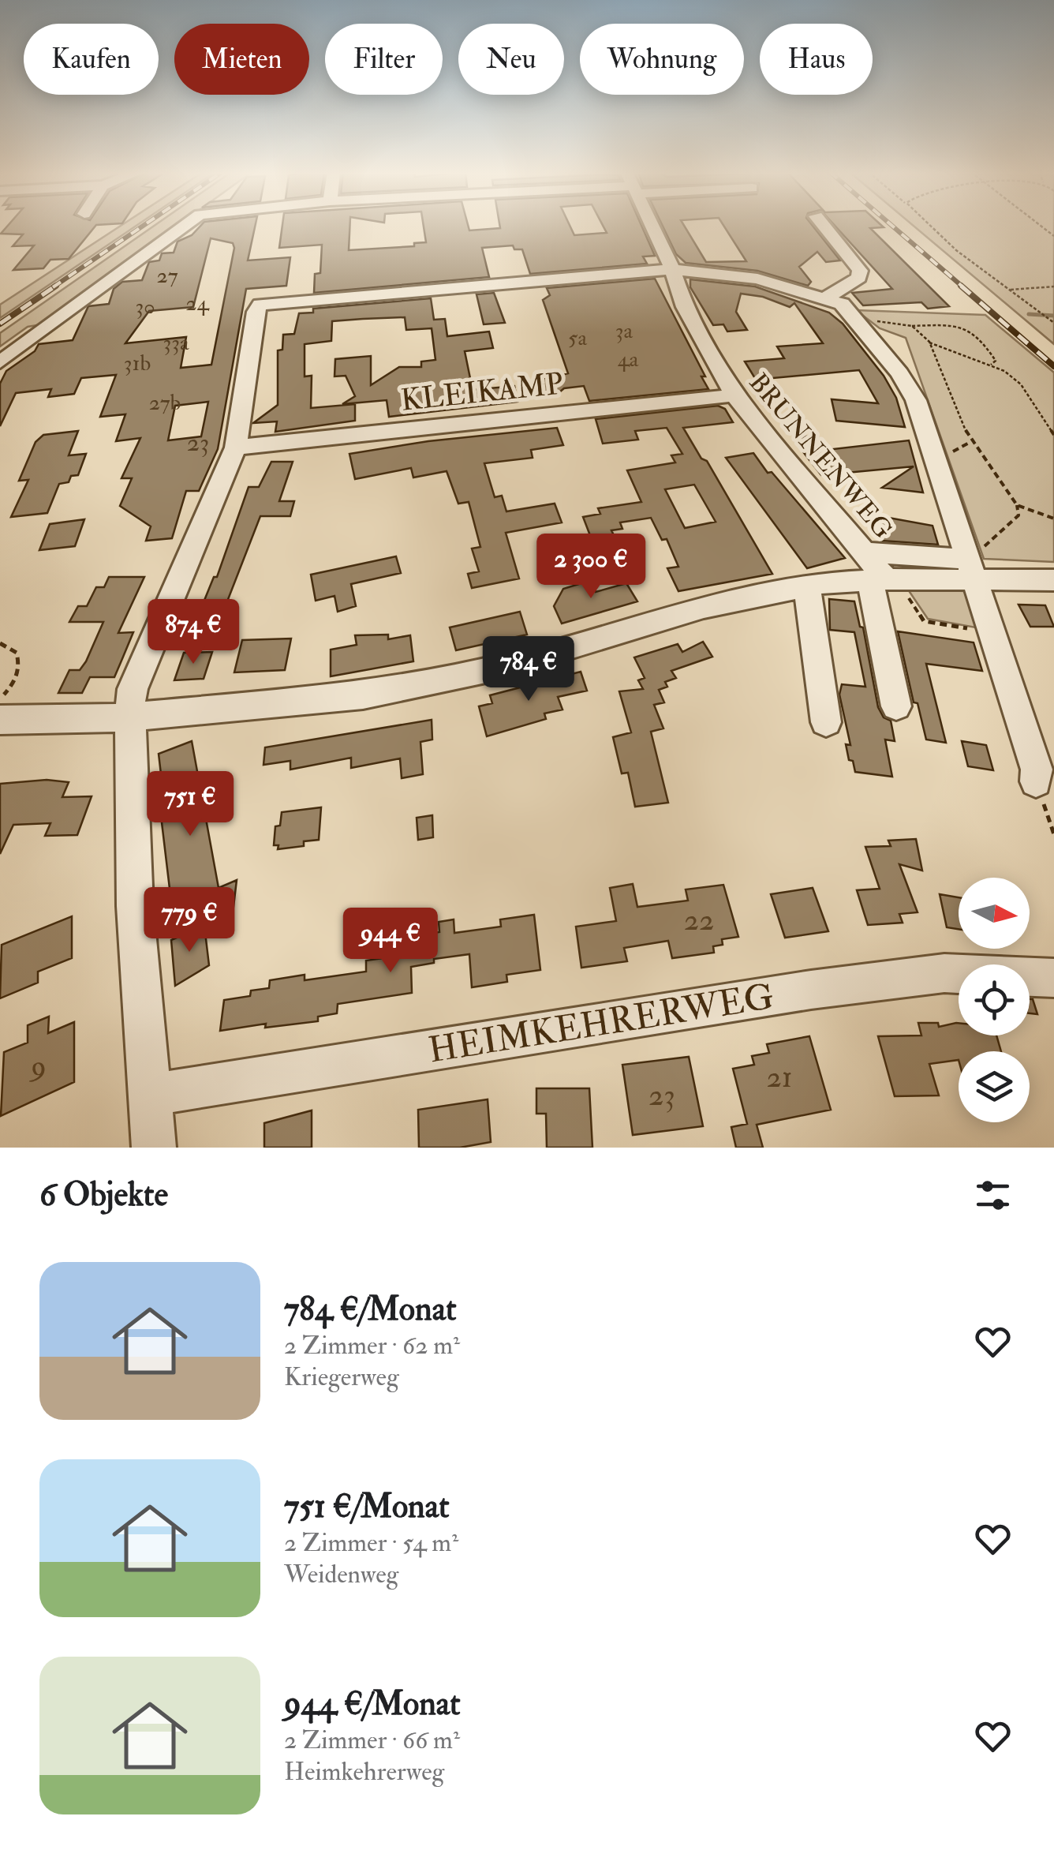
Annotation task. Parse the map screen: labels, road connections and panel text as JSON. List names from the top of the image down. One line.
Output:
{"streets":{"street":["KLEIKAMP","BRUNNENWEG","HEIMKEHRERWEG"]},"crossings":[["KLEIKAMP","BRUNNENWEG"]],"house_numbers":["27","24","30","3a","5a","33a","4a","31b","27b","23","22","9","21","23"],"north":"right","page":{"chip":["Kaufen","Mieten","Filter","Neu","Wohnung","Haus"],"price":["2 300 €","874 €","784 €","751 €","779 €","944 €"],"heading":"6 Objekte","list":[{"name":"784 €/Monat","note":"2 Zimmer · 62 m² · Kriegerweg"},{"name":"751 €/Monat","note":"2 Zimmer · 54 m² · Weidenweg"},{"name":"944 €/Monat","note":"2 Zimmer · 66 m² · Heimkehrerweg"}]}}
